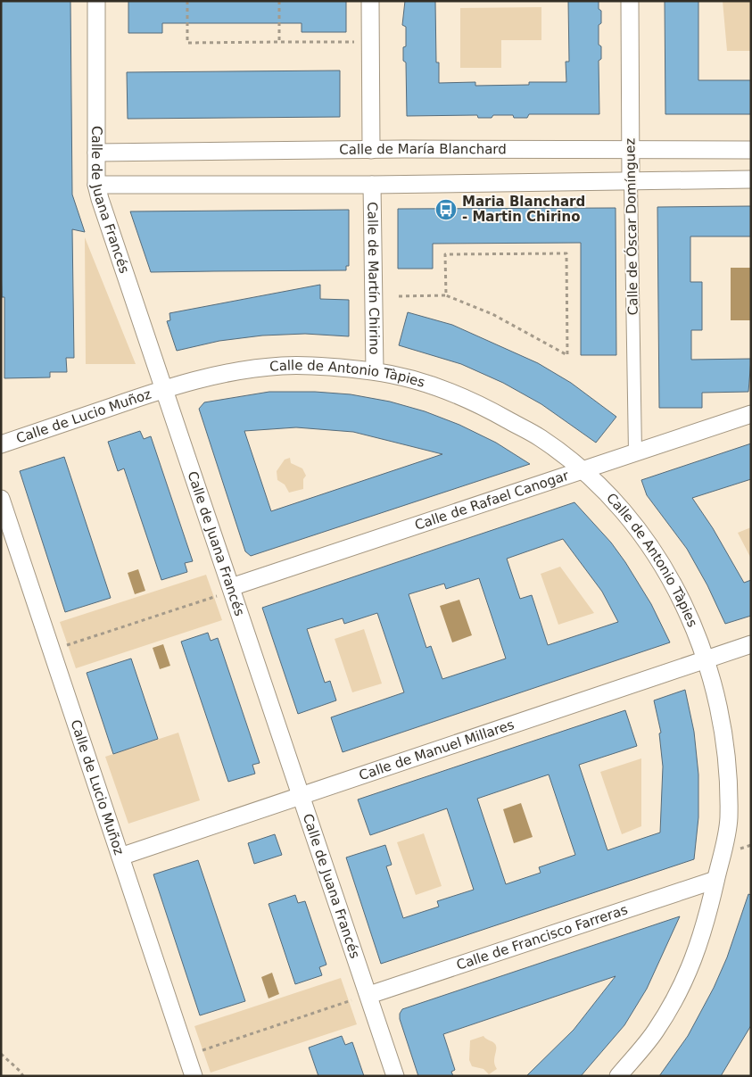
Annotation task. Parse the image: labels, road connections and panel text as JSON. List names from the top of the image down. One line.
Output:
{"streets":{"street":["Calle de María Blanchard","Calle de Juana Francés","Calle de Óscar Domínguez","Calle de Martín Chirino","Calle de Antonio Tàpies","Calle de Lucio Muñoz","Calle de Rafael Canogar","Calle de Manuel Millares","Calle de Francisco Farreras"]},"crossings":[["Calle de María Blanchard","Calle de Juana Francés"],["Calle de María Blanchard","Calle de Óscar Domínguez"],["Calle de Juana Francés","Calle de Antonio Tàpies"],["Calle de Juana Francés","Calle de Lucio Muñoz"],["Calle de Juana Francés","Calle de Rafael Canogar"],["Calle de Juana Francés","Calle de Manuel Millares"],["Calle de Juana Francés","Calle de Francisco Farreras"],["Calle de Óscar Domínguez","Calle de Rafael Canogar"],["Calle de Martín Chirino","Calle de Antonio Tàpies"],["Calle de Antonio Tàpies","Calle de Lucio Muñoz"],["Calle de Antonio Tàpies","Calle de Rafael Canogar"],["Calle de Antonio Tàpies","Calle de Manuel Millares"],["Calle de Antonio Tàpies","Calle de Francisco Farreras"],["Calle de Lucio Muñoz","Calle de Manuel Millares"]],"places":{"bus stop":["Maria Blanchard - Martin Chirino"]}}
